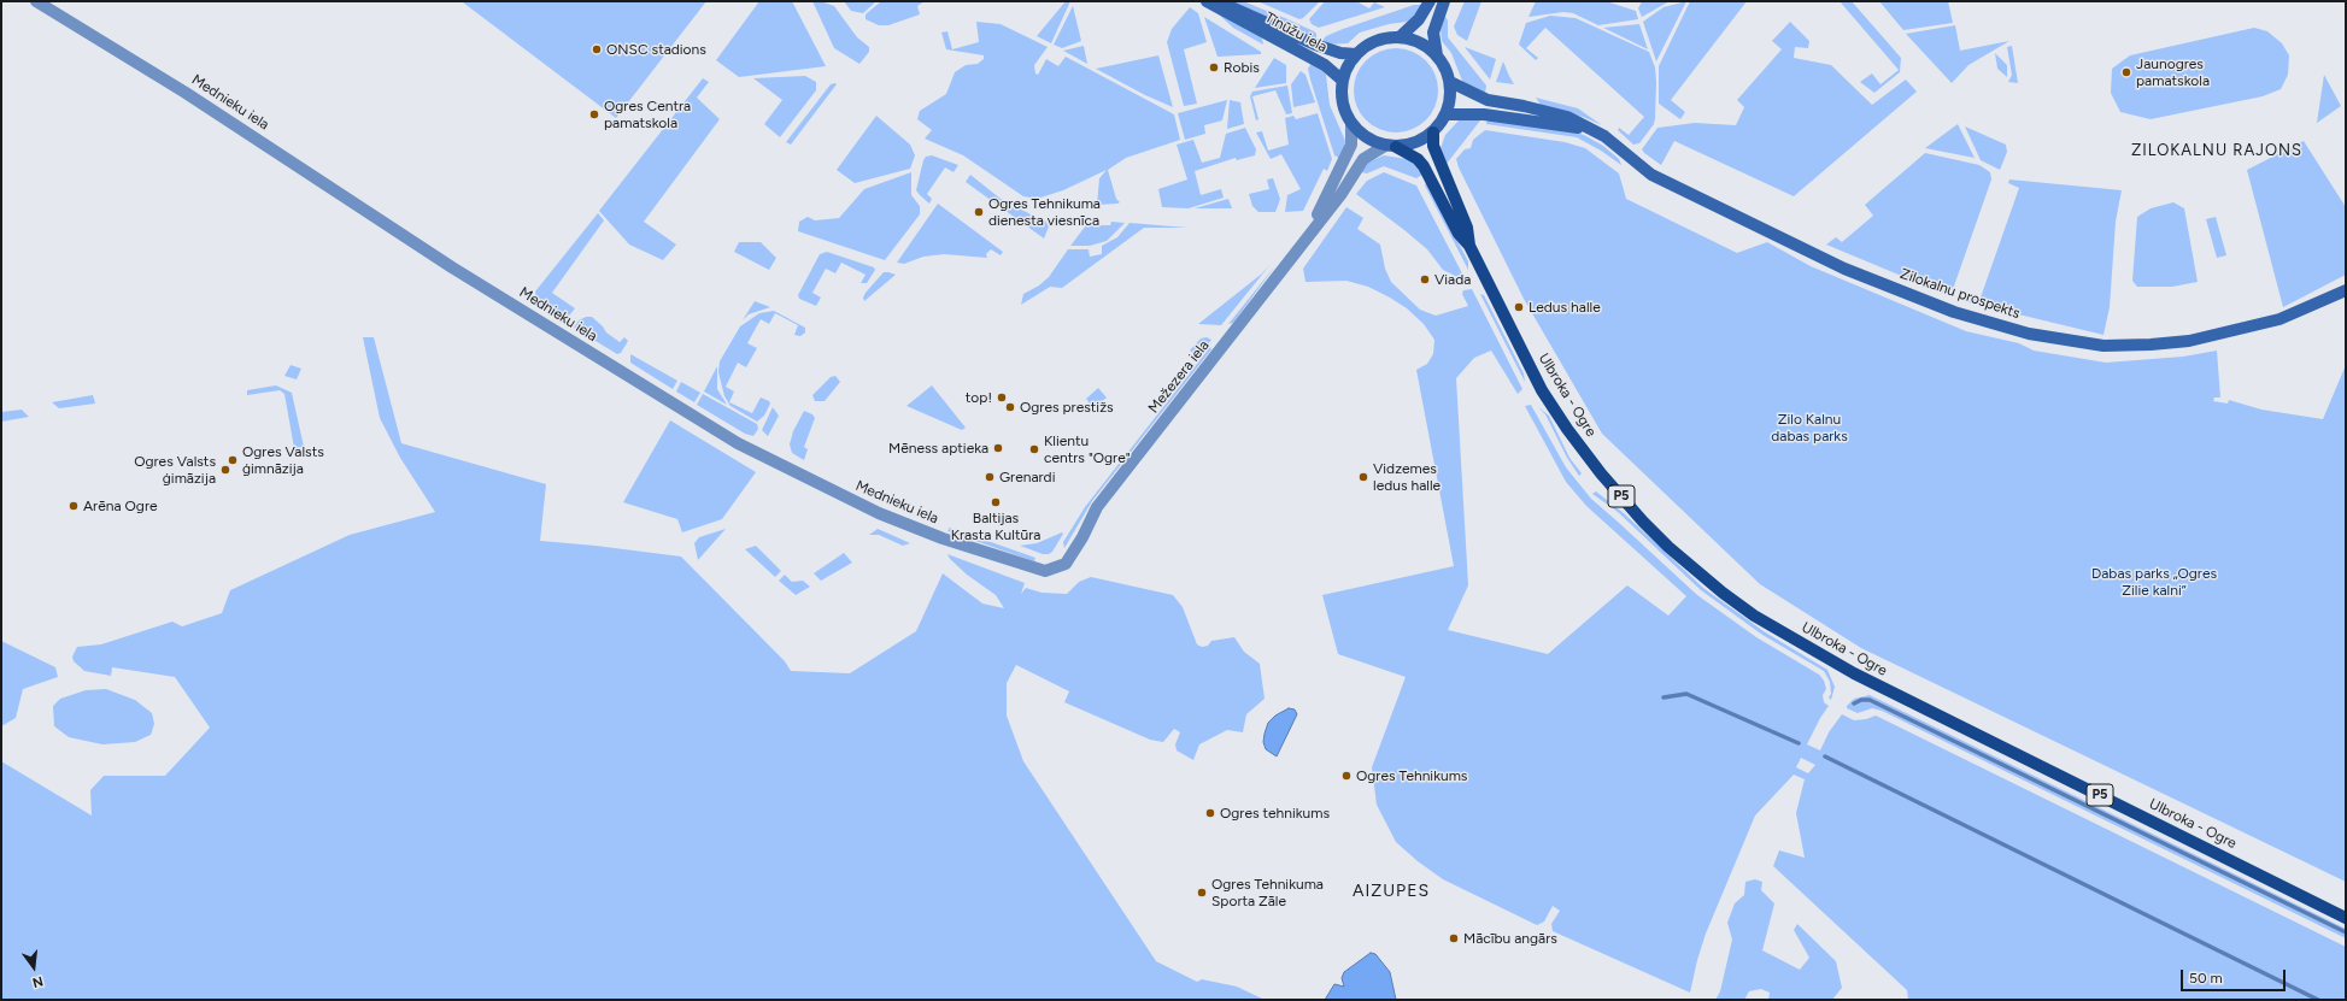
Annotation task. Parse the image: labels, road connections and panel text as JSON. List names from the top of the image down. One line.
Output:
{"streets":{"main road":["Tīnūžu iela","Zilokalnu prospekts","Ulbroka - Ogre","P5"],"street":["Mednieku iela","Mežezera iela"]},"crossings":[["Tīnūžu iela","Zilokalnu prospekts"],["Tīnūžu iela","Mežezera iela"],["Tīnūžu iela","Ulbroka - Ogre"],["Tīnūžu iela","P5"],["Mednieku iela","Mežezera iela"],["Zilokalnu prospekts","Mežezera iela"],["Zilokalnu prospekts","Ulbroka - Ogre"],["Zilokalnu prospekts","P5"],["Mežezera iela","Ulbroka - Ogre"],["Mežezera iela","P5"],["Ulbroka - Ogre","P5"]],"districts":["ZILOKALNU RAJONS","AIZUPES"],"parks":["Zilo Kalnu dabas parks","Dabas parks „Ogres Zilie kalni”"],"places":["ONSC stadions","Robis","Jaunogres pamatskola","Ogres Centra pamatskola","Ogres Tehnikuma dienesta viesnīca","Viada","Ledus halle","top!","Ogres prestižs","Mēness aptieka","Klientu centrs \"Ogre\"","Ogres Valsts ģimnāzija","Ogres Valsts ģimāzija","Grenardi","Vidzemes ledus halle","Baltijas Krasta Kultūra","Arēna Ogre","Ogres Tehnikums","Ogres tehnikums","Ogres Tehnikuma Sporta Zāle","Mācību angārs"],"scale_bar":"50 m","north":"bottom"}
